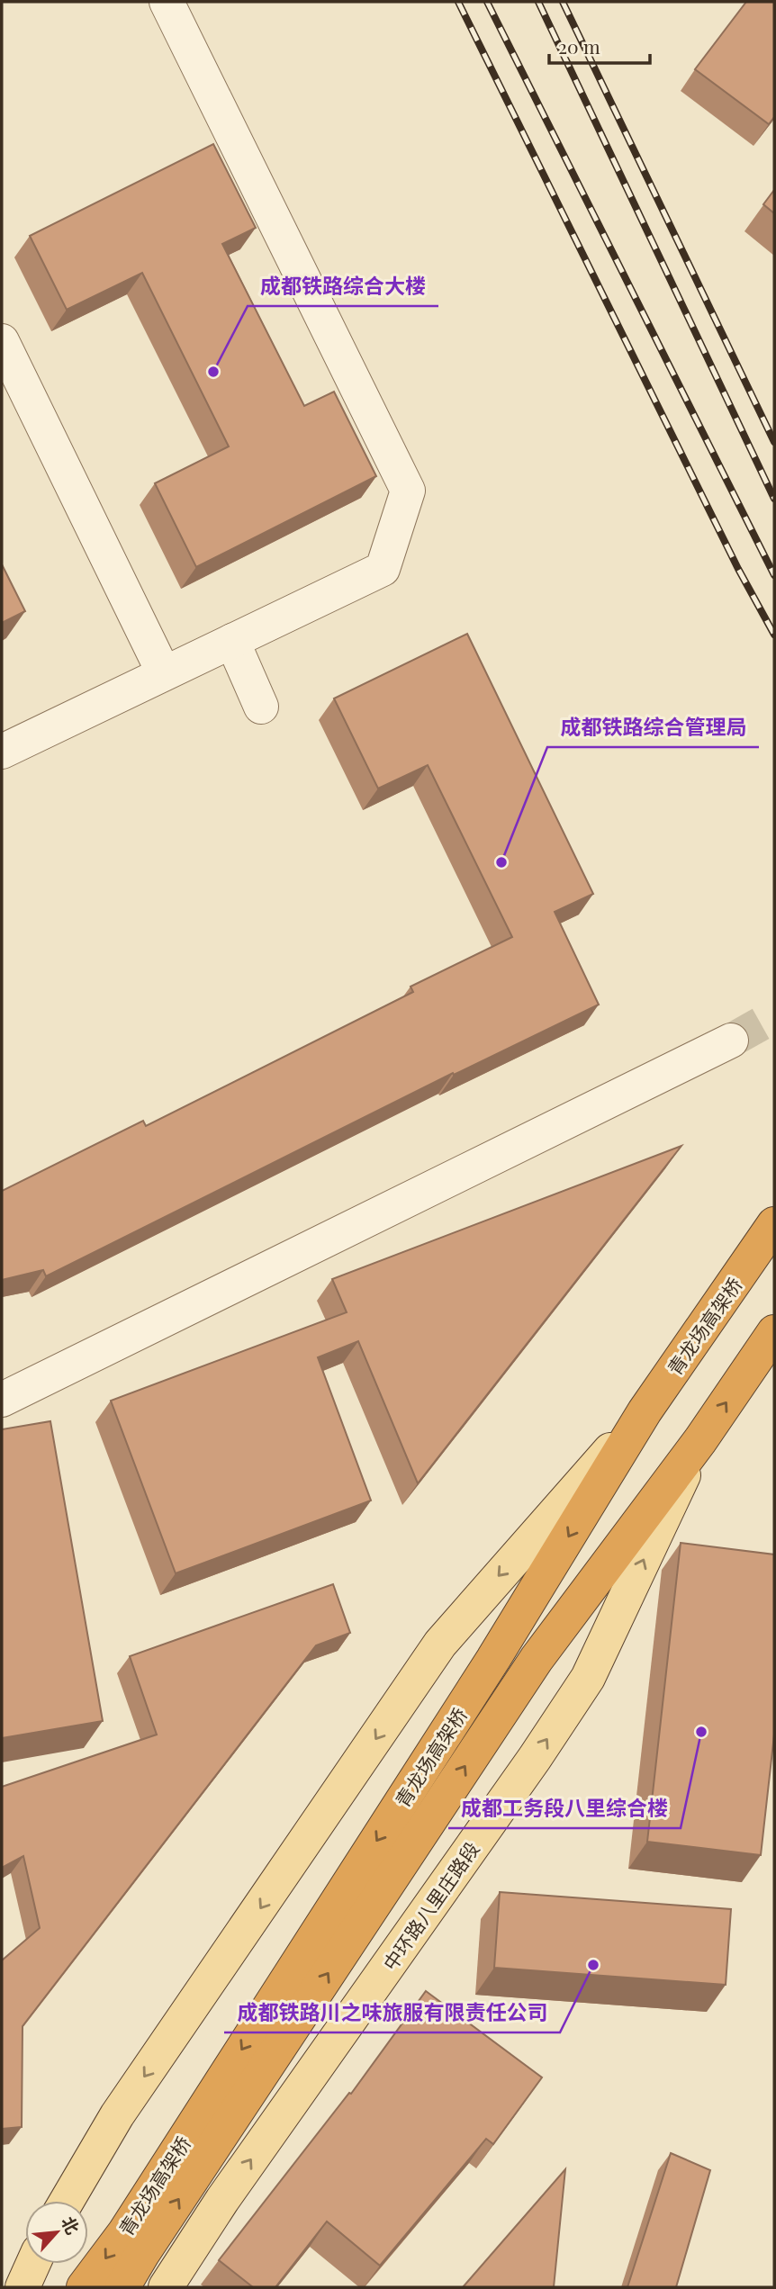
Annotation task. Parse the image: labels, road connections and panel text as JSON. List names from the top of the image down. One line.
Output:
{"streets":{"highway":["青龙场高架桥"],"main road":["中环路八里庄路段"]},"crossings":[["青龙场高架桥","中环路八里庄路段"]],"places":["成都铁路综合大楼","成都铁路综合管理局","成都工务段八里综合楼","成都铁路川之味旅服有限责任公司"],"scale_bar":"20 m","north":"top right"}
